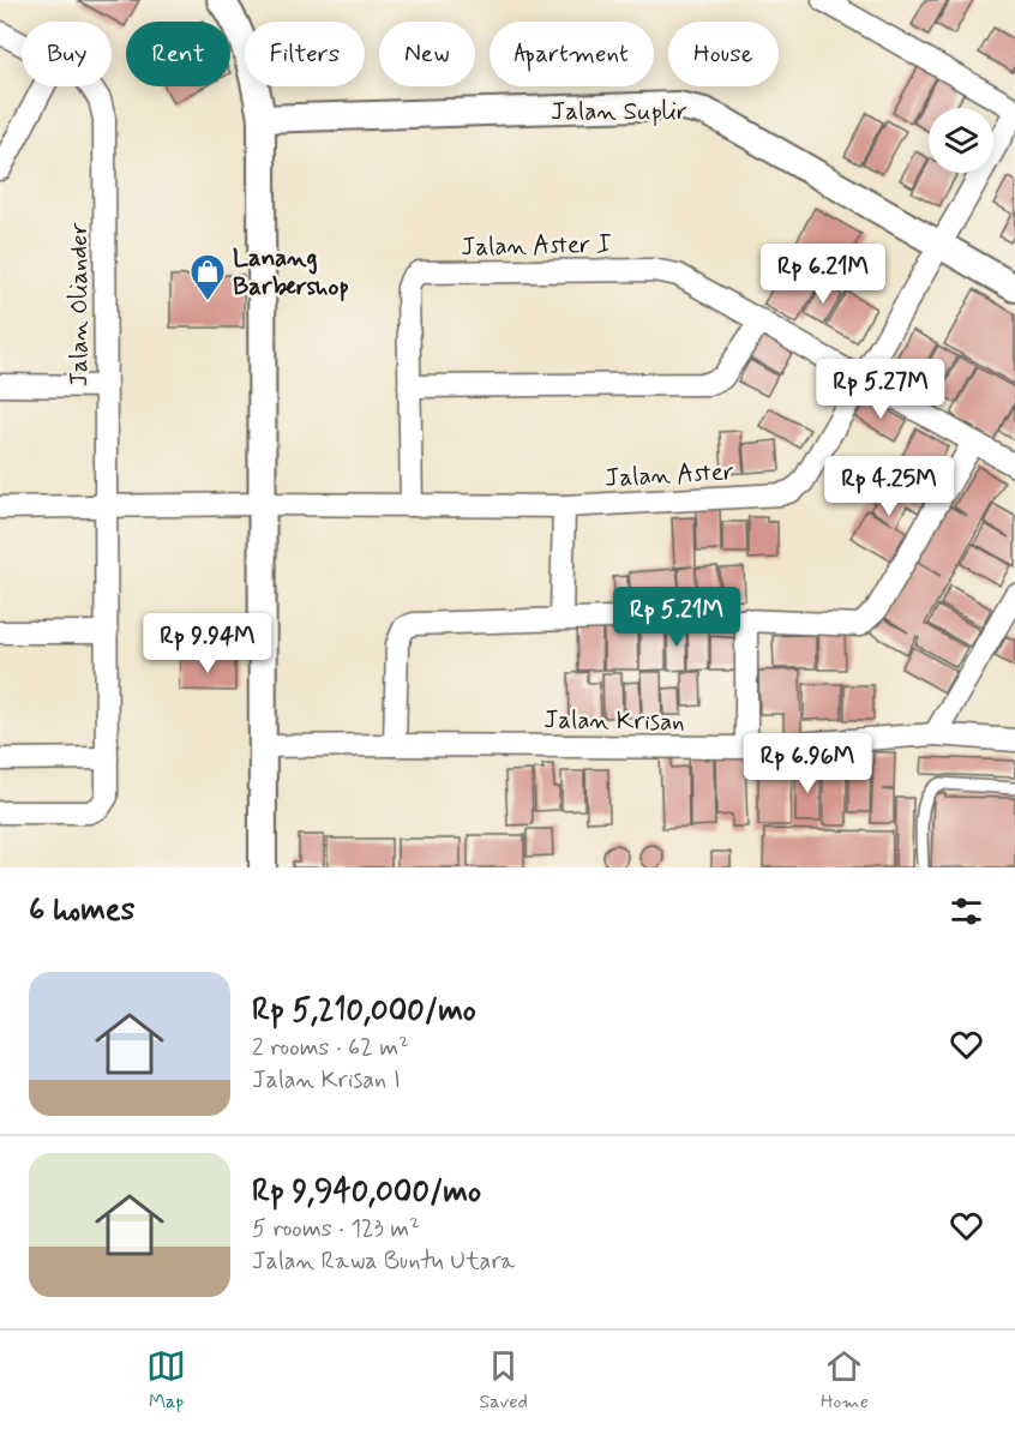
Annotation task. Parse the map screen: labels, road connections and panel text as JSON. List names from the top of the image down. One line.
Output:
{"streets":{"street":["Jalan Suplir","Jalan Aster I","Jalan Oliander","Jalan Aster","Jalan Krisan"]},"crossings":[["Jalan Suplir","Jalan Aster"],["Jalan Aster I","Jalan Aster"],["Jalan Oliander","Jalan Aster"]],"places":{"shop":["Lanang Barbershop"]},"page":{"chip":["Buy","Rent","Filters","New","Apartment","House"],"price":["Rp 6.21M","Rp 5.27M","Rp 4.25M","Rp 5.21M","Rp 9.94M","Rp 6.96M"],"heading":"6 homes","list":[{"name":"Rp 5,210,000/mo","note":"2 rooms · 62 m² · Jalan Krisan I"},{"name":"Rp 9,940,000/mo","note":"5 rooms · 123 m² · Jalan Rawa Buntu Utara"}],"tabs":["Map","Saved","Home"]}}
